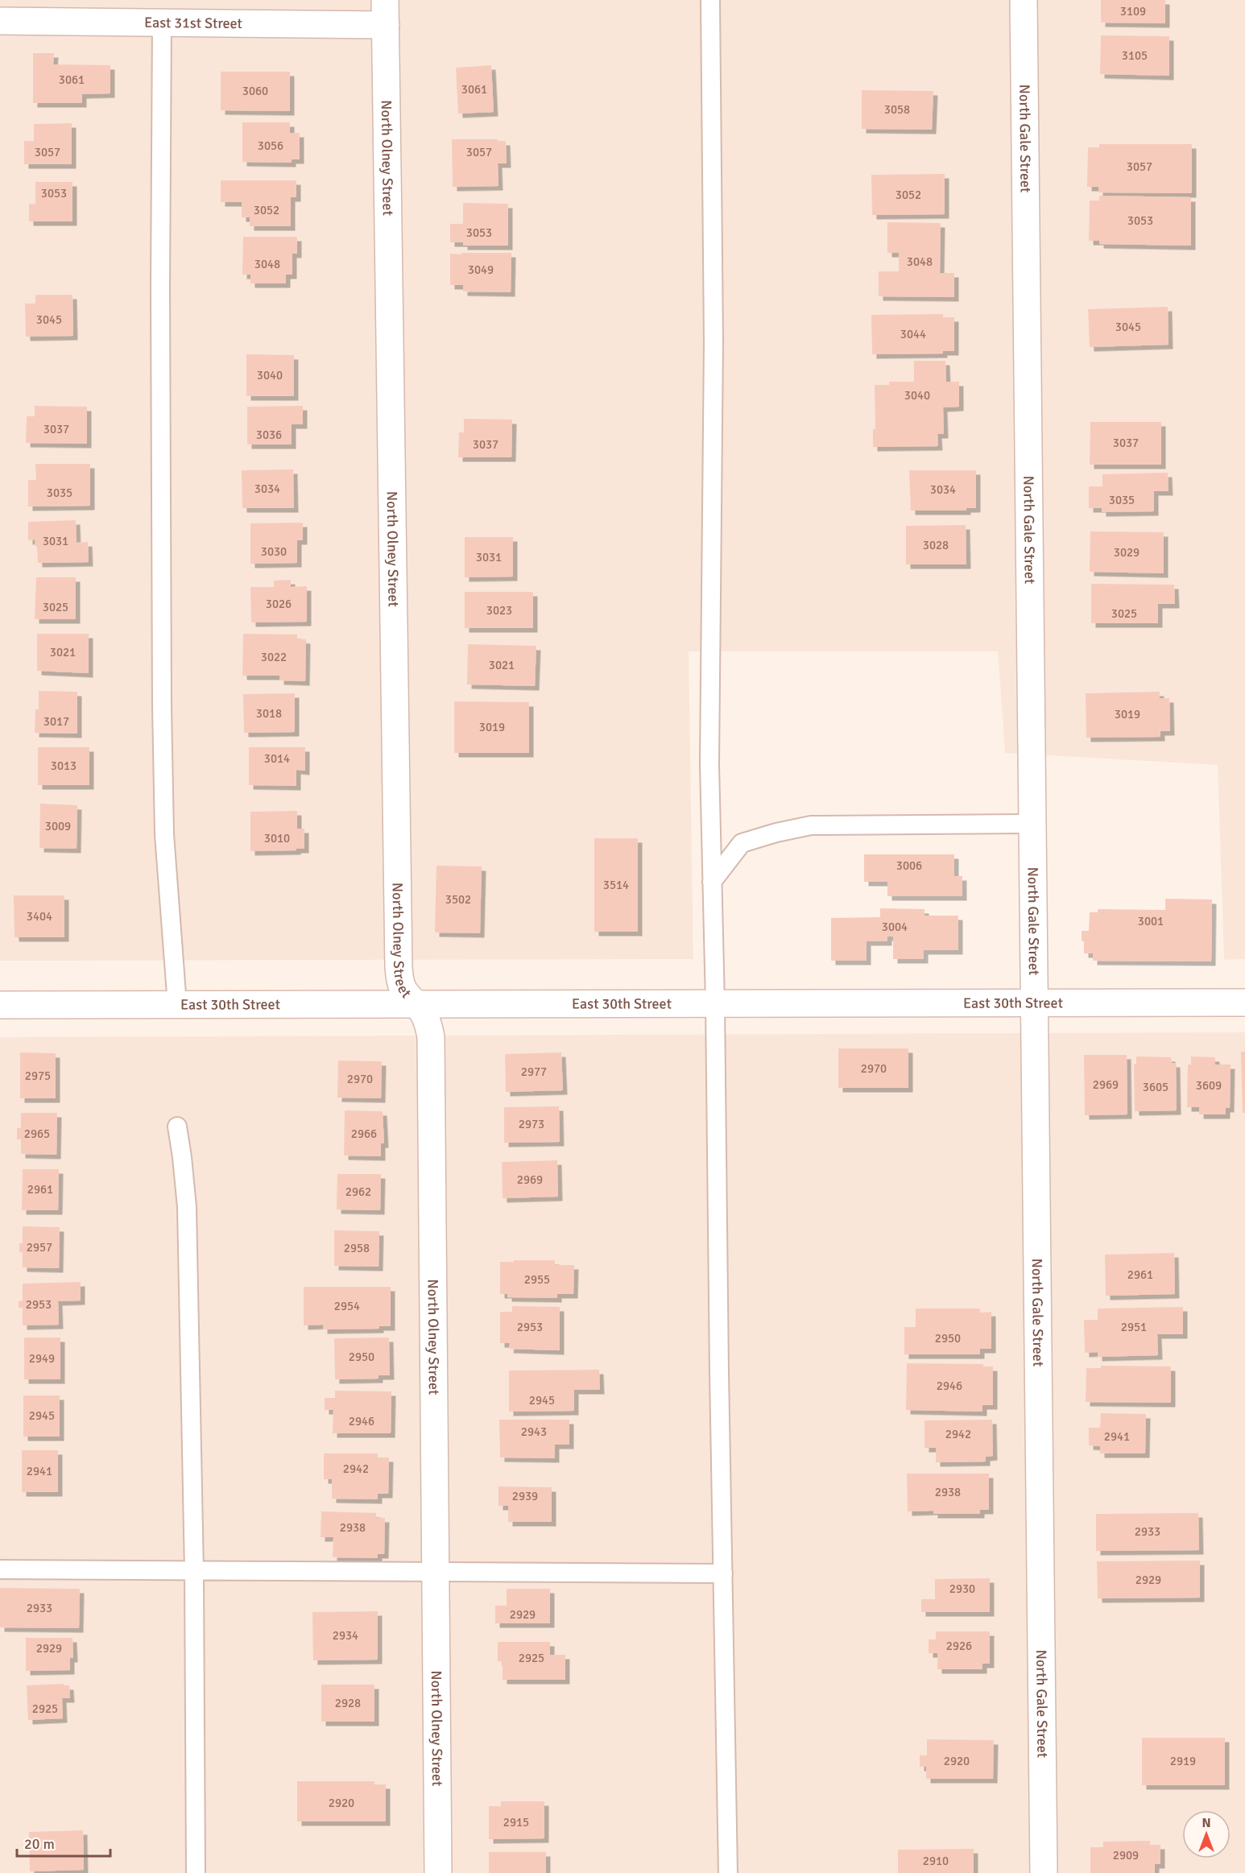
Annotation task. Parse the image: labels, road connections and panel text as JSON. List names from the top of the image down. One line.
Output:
{"streets":{"street":["East 31st Street","North Gale Street","North Olney Street","East 30th Street"]},"crossings":[["East 31st Street","North Olney Street"],["North Gale Street","East 30th Street"],["North Olney Street","East 30th Street"]],"house_numbers":["3109","3105","3061","3061","3060","3058","3056","3057","3057","3057","3053","3052","3052","3053","3053","3048","3048","3049","3045","3045","3044","3040","3040","3037","3036","3037","3037","3034","3034","3035","3035","3031","3028","3030","3029","3031","3026","3025","3023","3025","3021","3022","3021","3018","3019","3017","3019","3014","3013","3009","3010","3006","3514","3502","3404","3001","3004","2970","2977","2975","2970","2969","3609","3605","2973","2965","2966","2969","2961","2962","2957","2958","2961","2955","2953","2954","2953","2951","2950","2950","2949","2946","2945","2945","2946","2943","2942","2941","2942","2941","2938","2939","2938","2933","2929","2930","2933","2929","2934","2926","2929","2925","2928","2925","2920","2919","2920","2915","2909","2910"],"scale_bar":"20 m","north":"top"}
